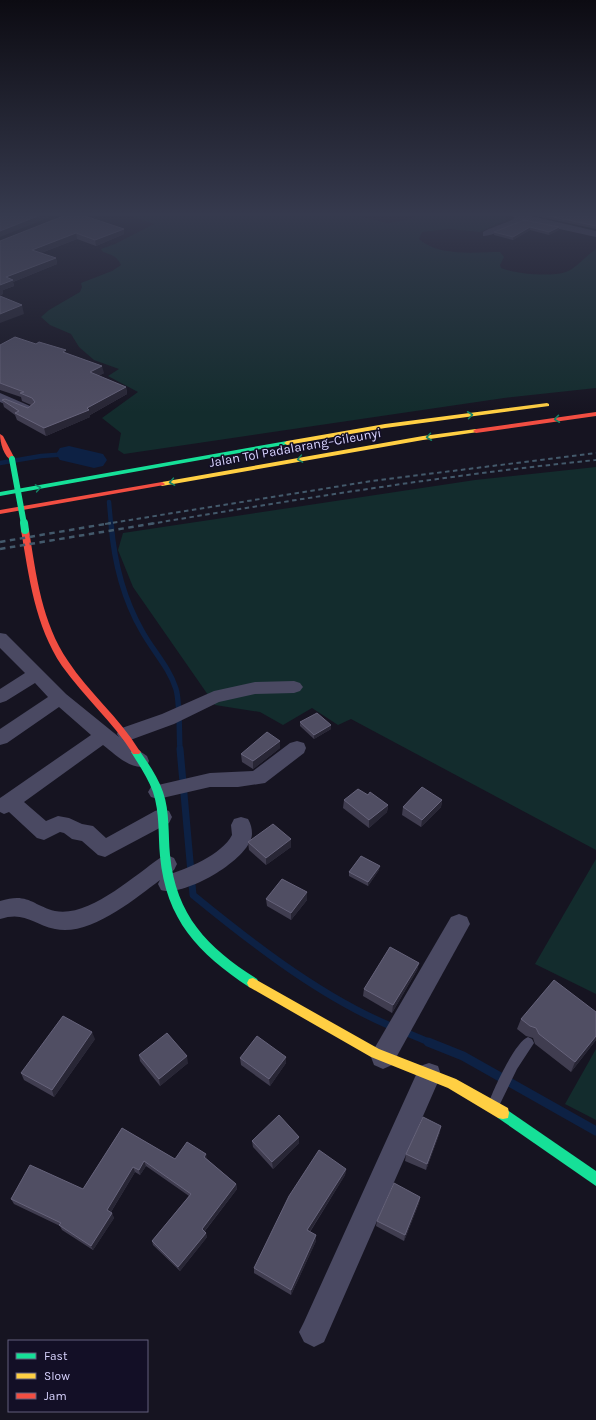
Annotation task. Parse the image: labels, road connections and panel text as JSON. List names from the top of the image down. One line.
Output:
{"streets":{"main road":["Jalan Tol Padalarang–Cileunyi"]},"legend":["Fast","Slow","Jam"]}
